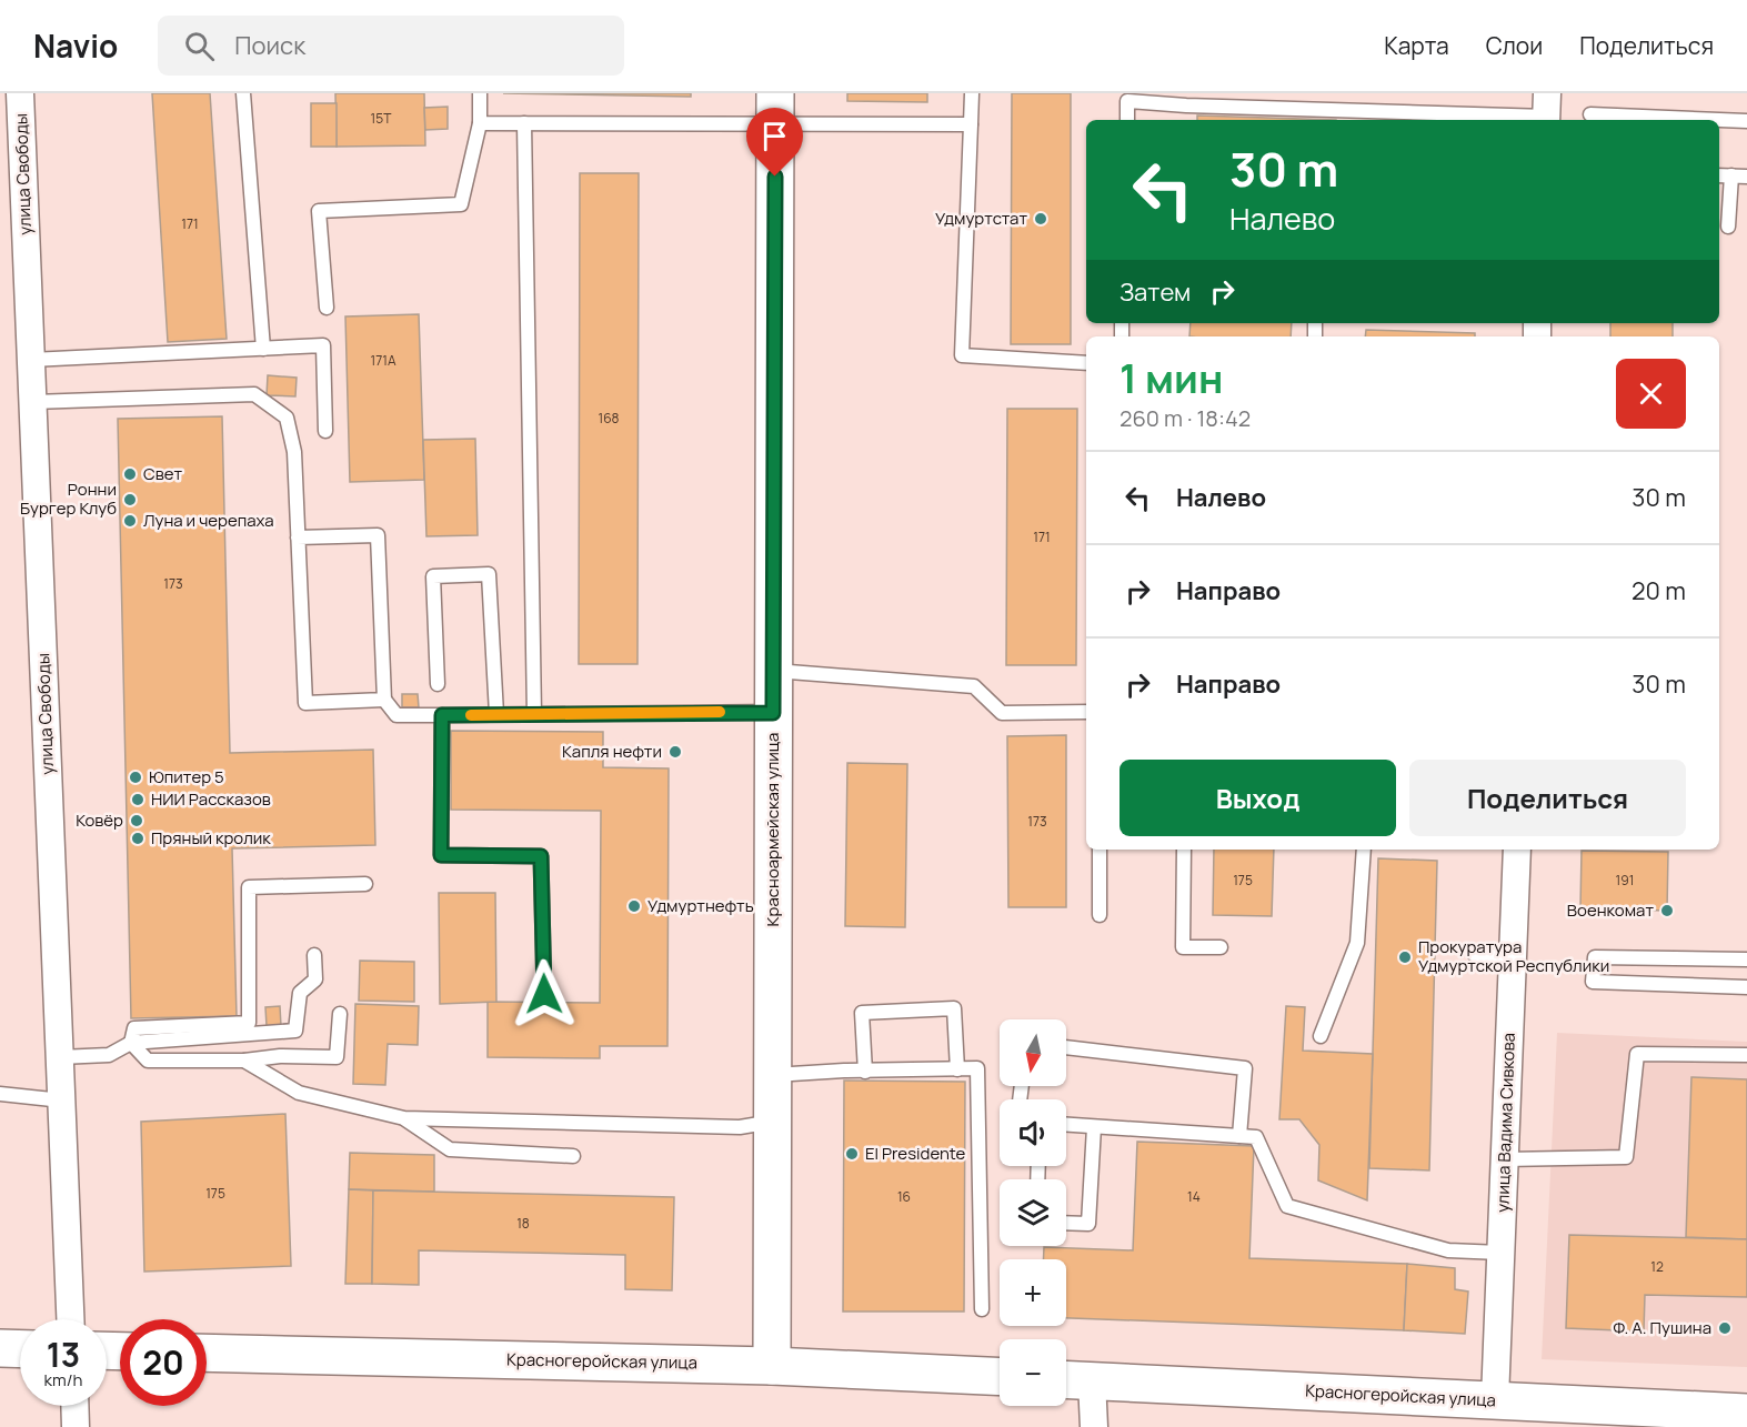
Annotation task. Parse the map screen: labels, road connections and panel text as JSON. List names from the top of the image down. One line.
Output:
{"streets":{"street":["улица Свободы","Красноармейская улица","улица Вадима Сивкова","Красногеройская улица"]},"crossings":[["Красноармейская улица","Красногеройская улица"],["улица Вадима Сивкова","Красногеройская улица"]],"places":["Удмуртстат","Свет","Ронни Бургер Клуб","Луна и черепаха","Капля нефти","Юпитер 5","НИИ Рассказов","Ковёр","Пряный кролик","Удмуртнефть","Военкомат","Прокуратура Удмуртской Республики","El Presidente","Ф. А. Пушина"],"house_numbers":["15Т","171","171А","168","171","173","173","175","191","175","16","14","18","12"],"north":"bottom","page":{"header":"Navio","search":"Поиск","nav":["Карта","Слои","Поделиться"],"turn":["30 m","Налево"],"then":"Затем","heading":["1 мин","260 m · 18:42"],"list":[{"name":"Налево","value":"30 m"},{"name":"Направо","value":"20 m"},{"name":"Направо","value":"30 m"}],"buttons":["Выход","Поделиться"],"map_buttons":["+","−"],"speed":"13 km/h","limit":"20"}}
